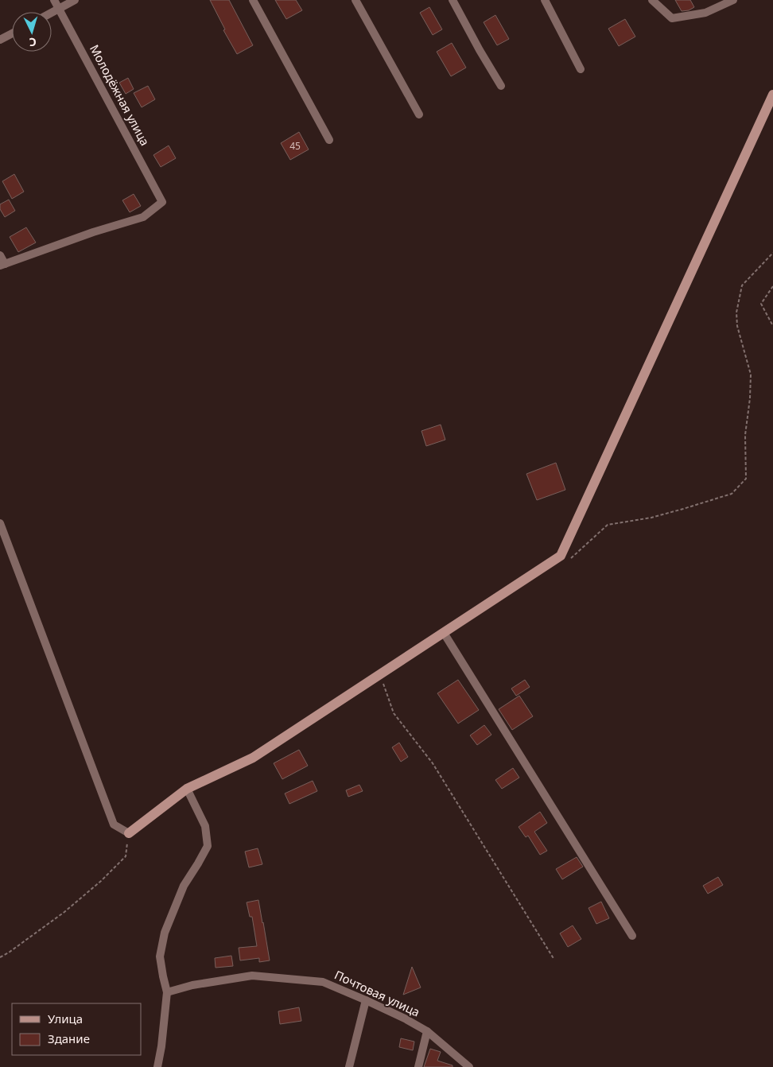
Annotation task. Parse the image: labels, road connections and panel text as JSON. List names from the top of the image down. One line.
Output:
{"streets":{"street":["Молодёжная улица","Почтовая улица"]},"house_numbers":["45"],"legend":["Улица","Здание"],"north":"bottom"}
